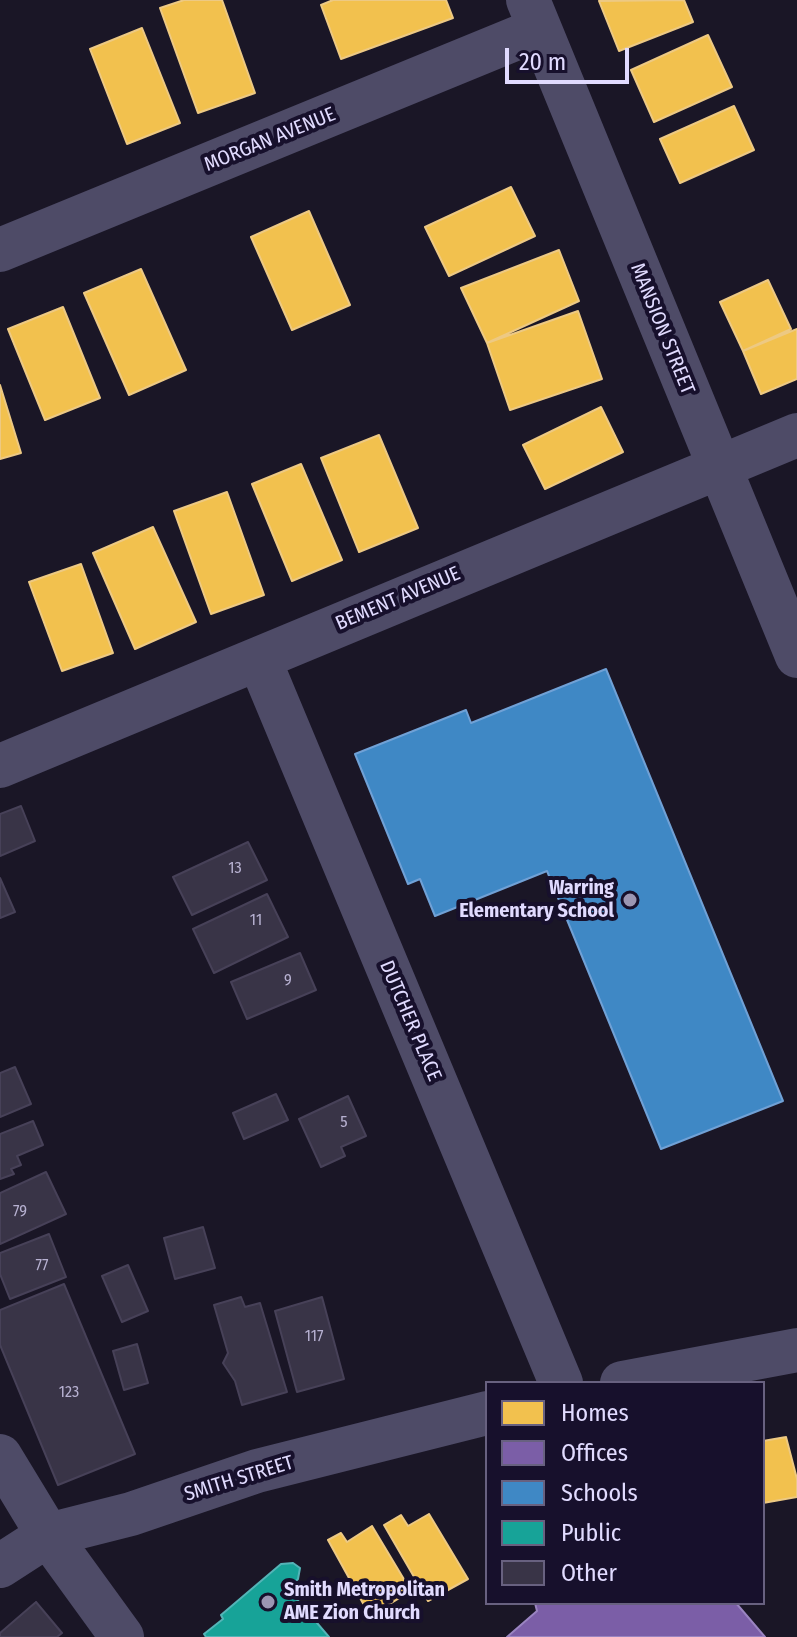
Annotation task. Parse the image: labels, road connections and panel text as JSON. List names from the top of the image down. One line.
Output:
{"streets":{"street":["MORGAN AVENUE","MANSION STREET","BEMENT AVENUE","DUTCHER PLACE","SMITH STREET"]},"crossings":[["MORGAN AVENUE","MANSION STREET"],["MANSION STREET","BEMENT AVENUE"],["BEMENT AVENUE","DUTCHER PLACE"]],"places":["Warring Elementary School","Smith Metropolitan AME Zion Church"],"house_numbers":["13","11","9","5","79","77","117","123"],"legend":["Homes","Offices","Schools","Public","Other"],"scale_bar":"20 m"}
